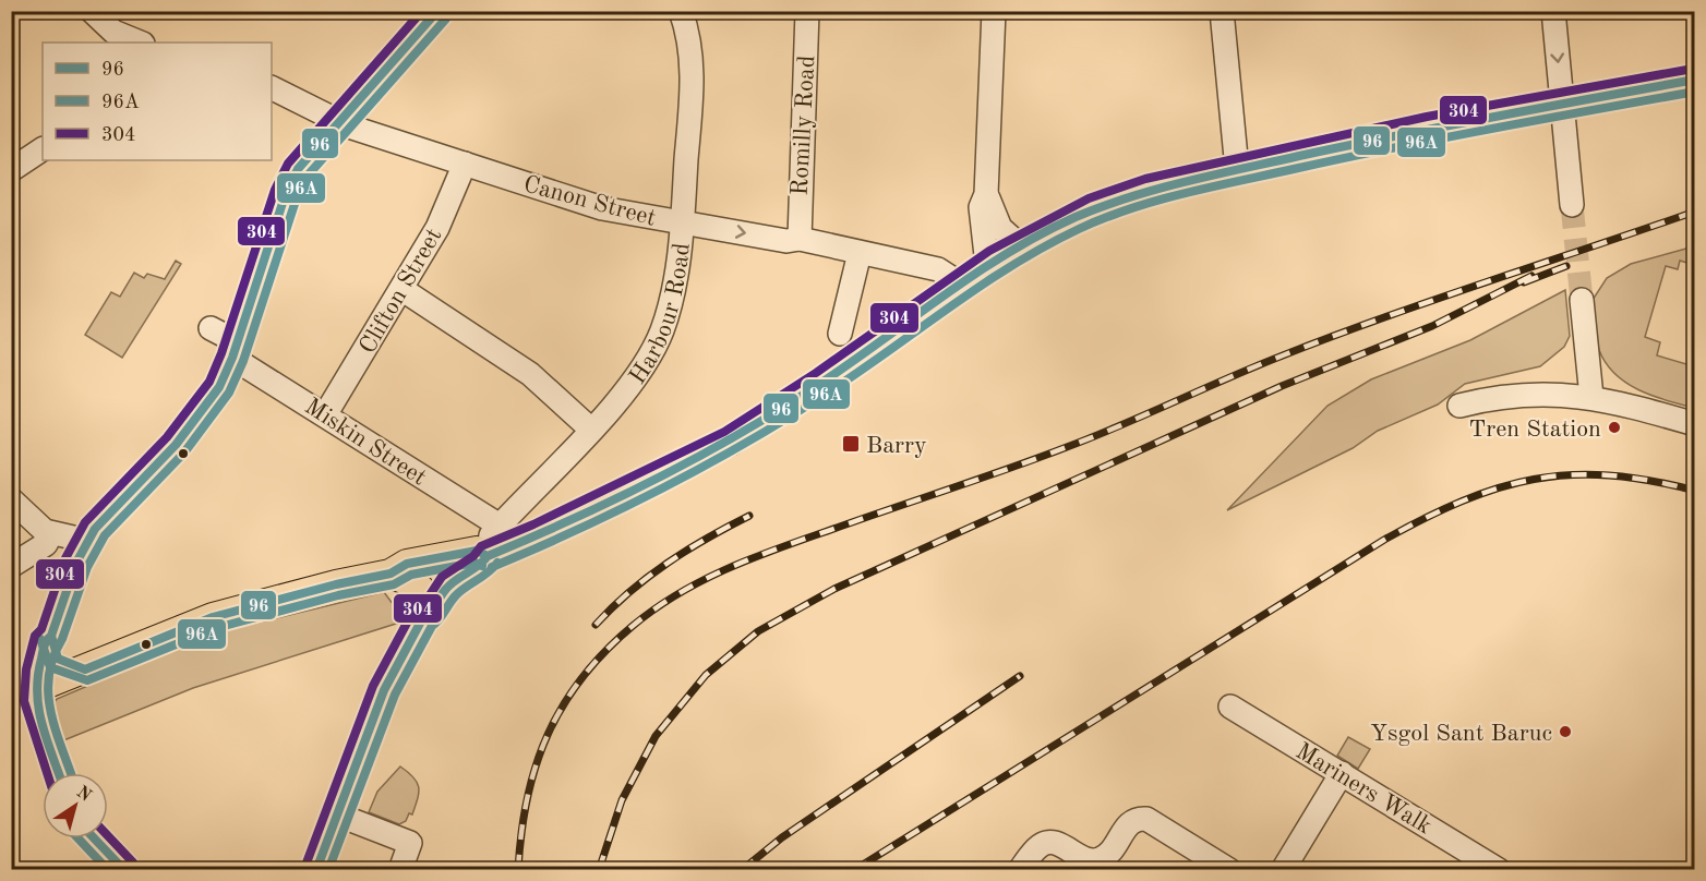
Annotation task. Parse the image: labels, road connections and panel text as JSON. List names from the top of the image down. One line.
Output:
{"streets":{"street":["Romilly Road","Canon Street","Clifton Street","Harbour Road","Miskin Street","Mariners Walk"]},"crossings":[["Romilly Road","Canon Street"],["Canon Street","Clifton Street"],["Canon Street","Harbour Road"],["Clifton Street","Miskin Street"],["Harbour Road","Miskin Street"]],"places":{"other":["Tren Station","Ysgol Sant Baruc"],"transit":["Barry"]},"lines":["transit line 96","transit line 304","transit line 96A"],"legend":["96","96A","304"],"north":"top right"}
